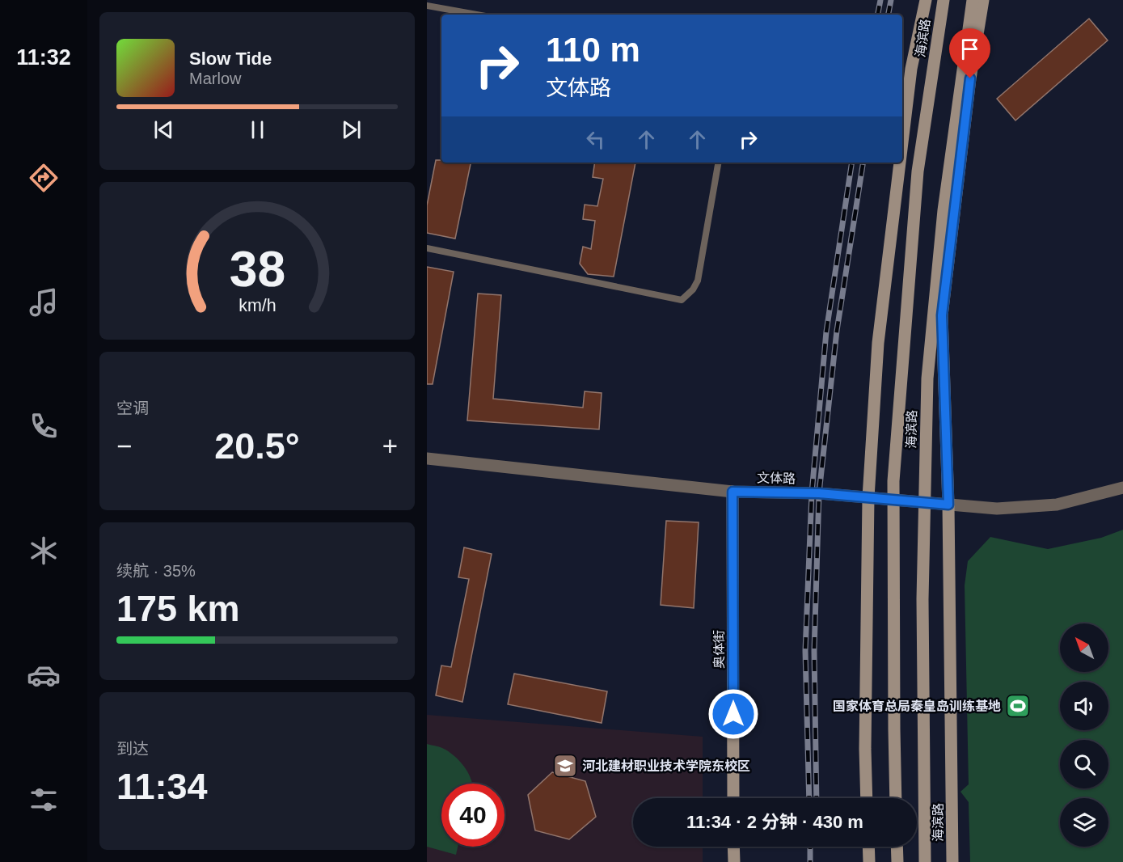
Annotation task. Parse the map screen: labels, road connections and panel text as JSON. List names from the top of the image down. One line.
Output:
{"streets":{"street":["海滨路","文体路","奥体街"]},"crossings":[["海滨路","文体路"],["文体路","奥体街"]],"places":{"sports":["国家体育总局秦皇岛训练基地"],"school or university":["河北建材职业技术学院东校区"]},"north":"top left","page":{"tabs":"11:32","turn":["110 m","文体路"],"song":["Slow Tide","Marlow"],"tile":["空调",["续航 · 35%","175 km"],["到达","11:34"]],"heat":["−","20.5°","+"],"limit":"40","trip":"11:34 · 2 分钟 · 430 m","gauge":["38","km/h"]}}
